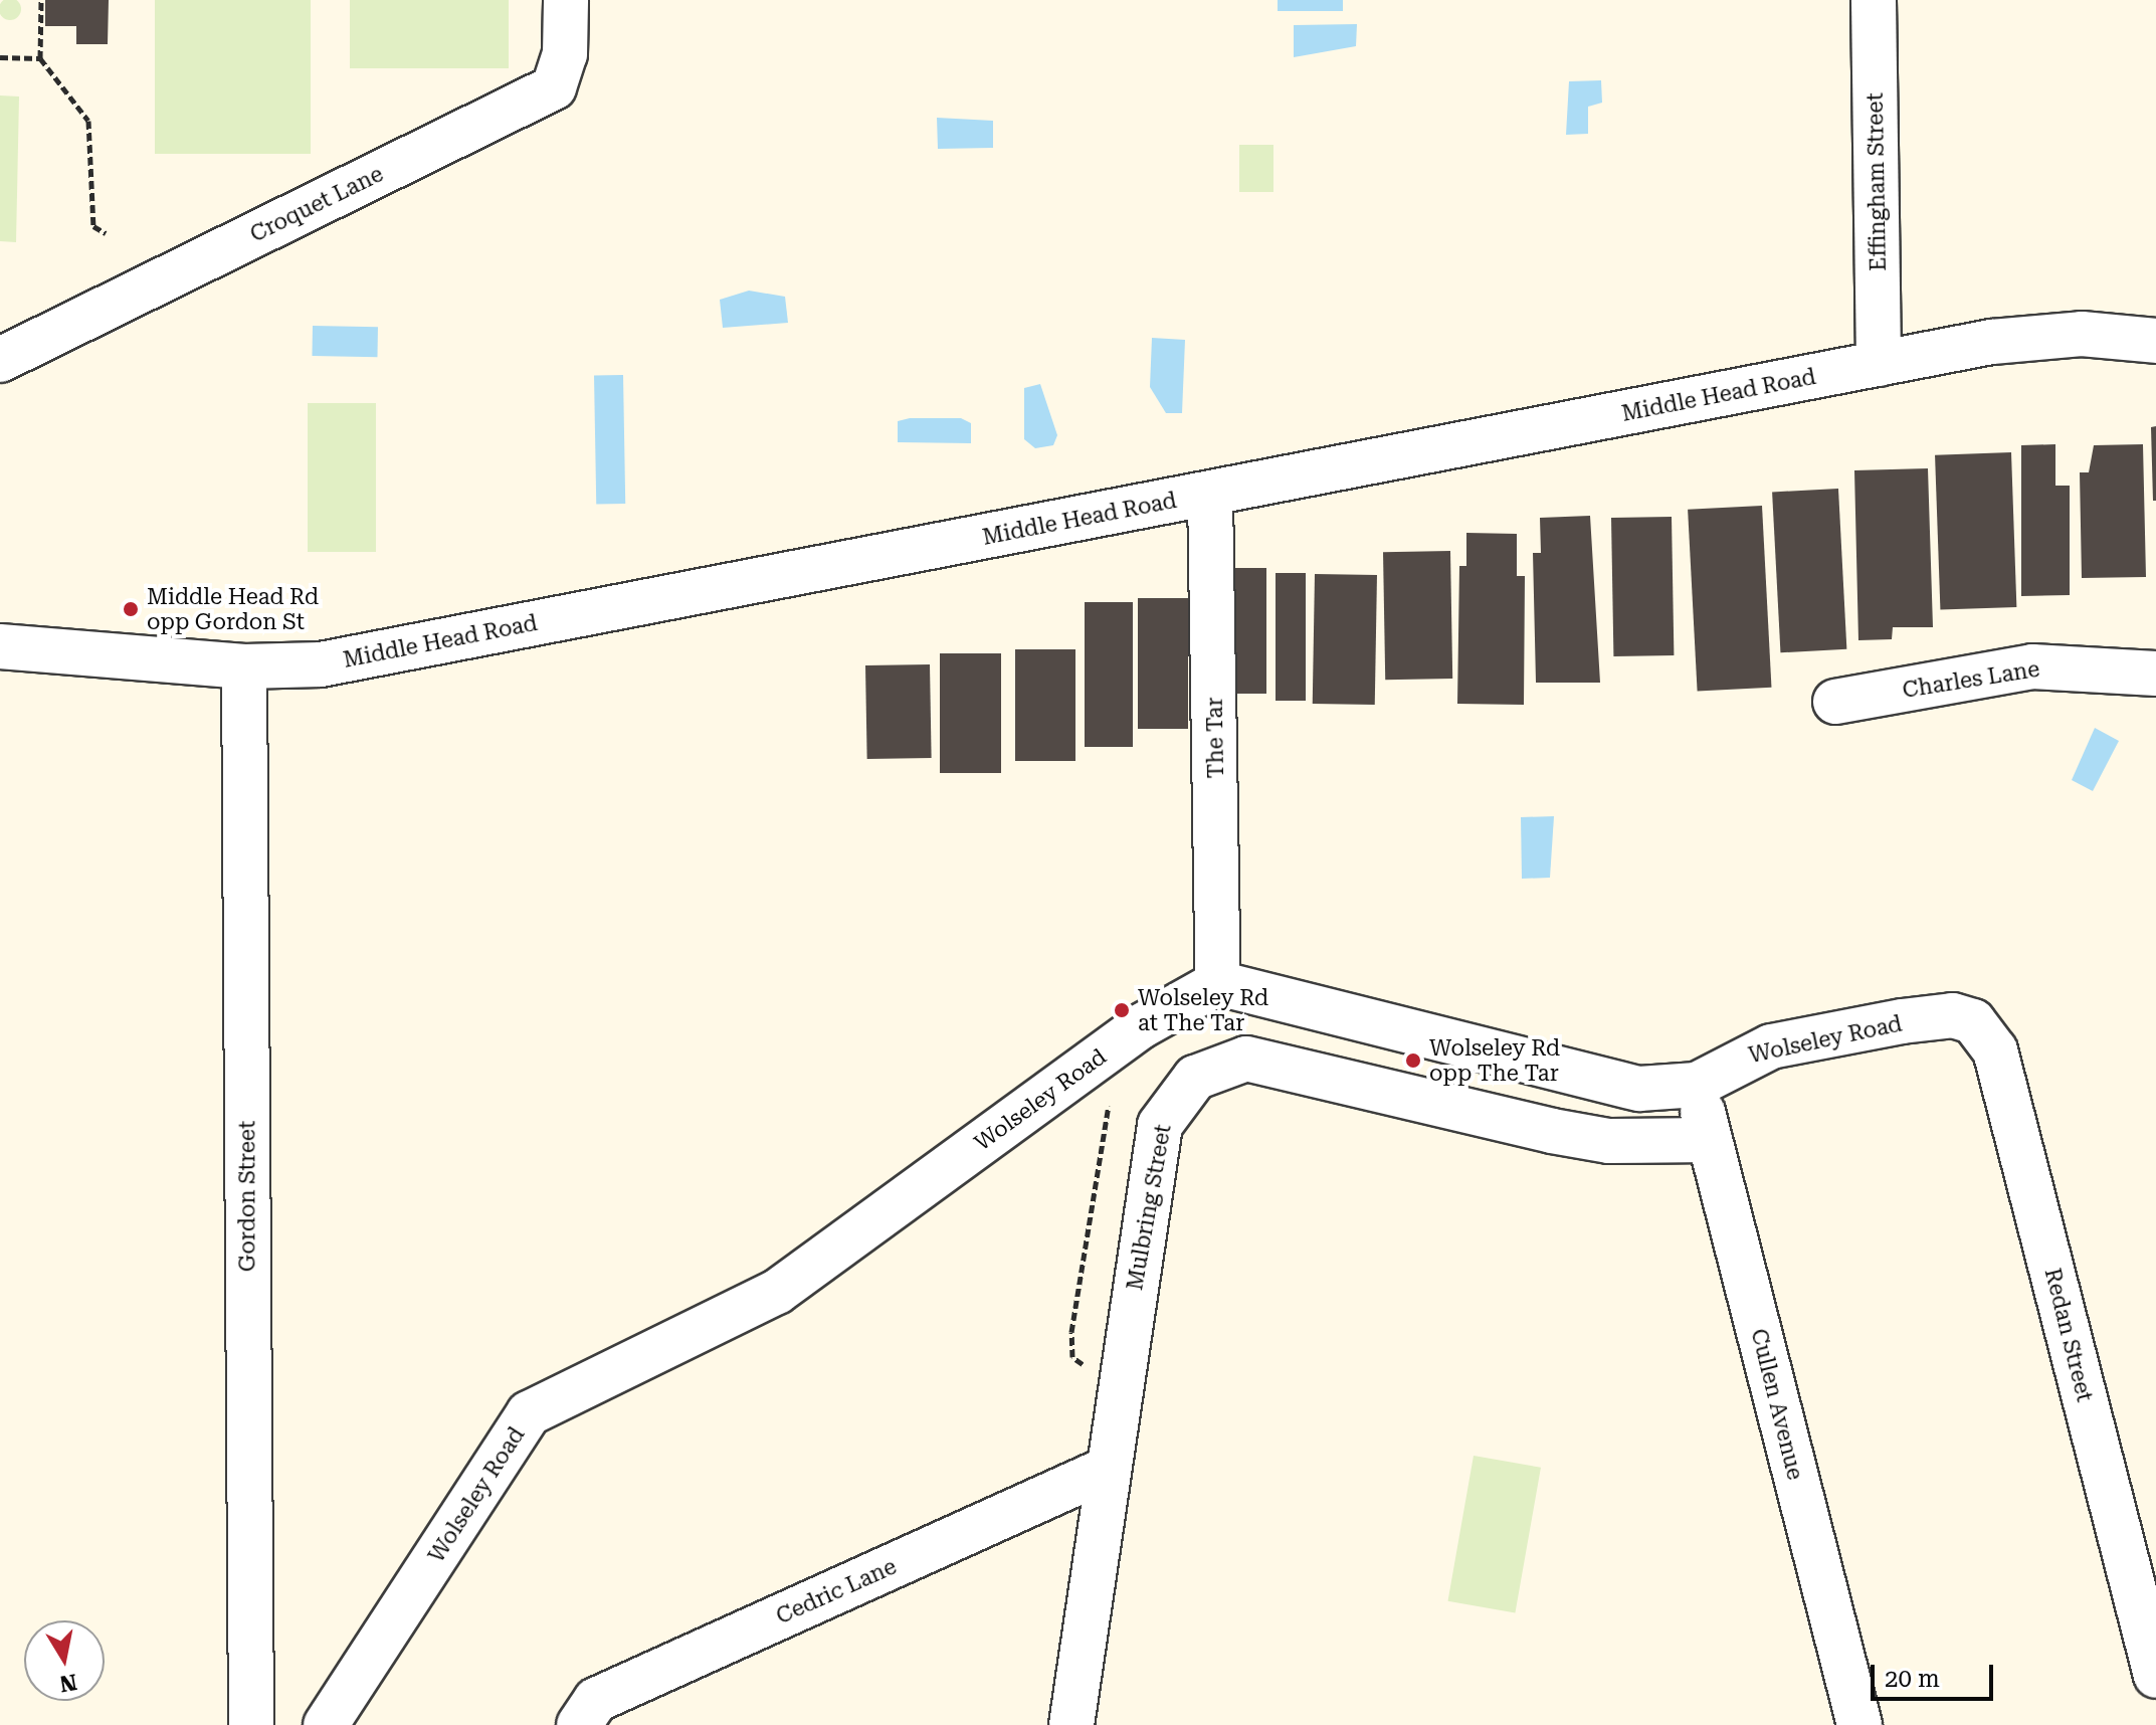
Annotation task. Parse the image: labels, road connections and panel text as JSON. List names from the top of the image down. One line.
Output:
{"streets":{"street":["Effingham Street","Croquet Lane","Middle Head Road","Charles Lane","The Tar","Wolseley Road","Gordon Street","Mulbring Street","Redan Street","Cullen Avenue","Cedric Lane"]},"crossings":[["Effingham Street","Middle Head Road"],["Middle Head Road","The Tar"],["Middle Head Road","Gordon Street"],["The Tar","Wolseley Road"],["Wolseley Road","Redan Street"],["Wolseley Road","Cullen Avenue"],["Mulbring Street","Cullen Avenue"],["Mulbring Street","Cedric Lane"]],"places":["Middle Head Rd opp Gordon St","Wolseley Rd at The Tar","Wolseley Rd opp The Tar"],"scale_bar":"20 m","north":"bottom"}
